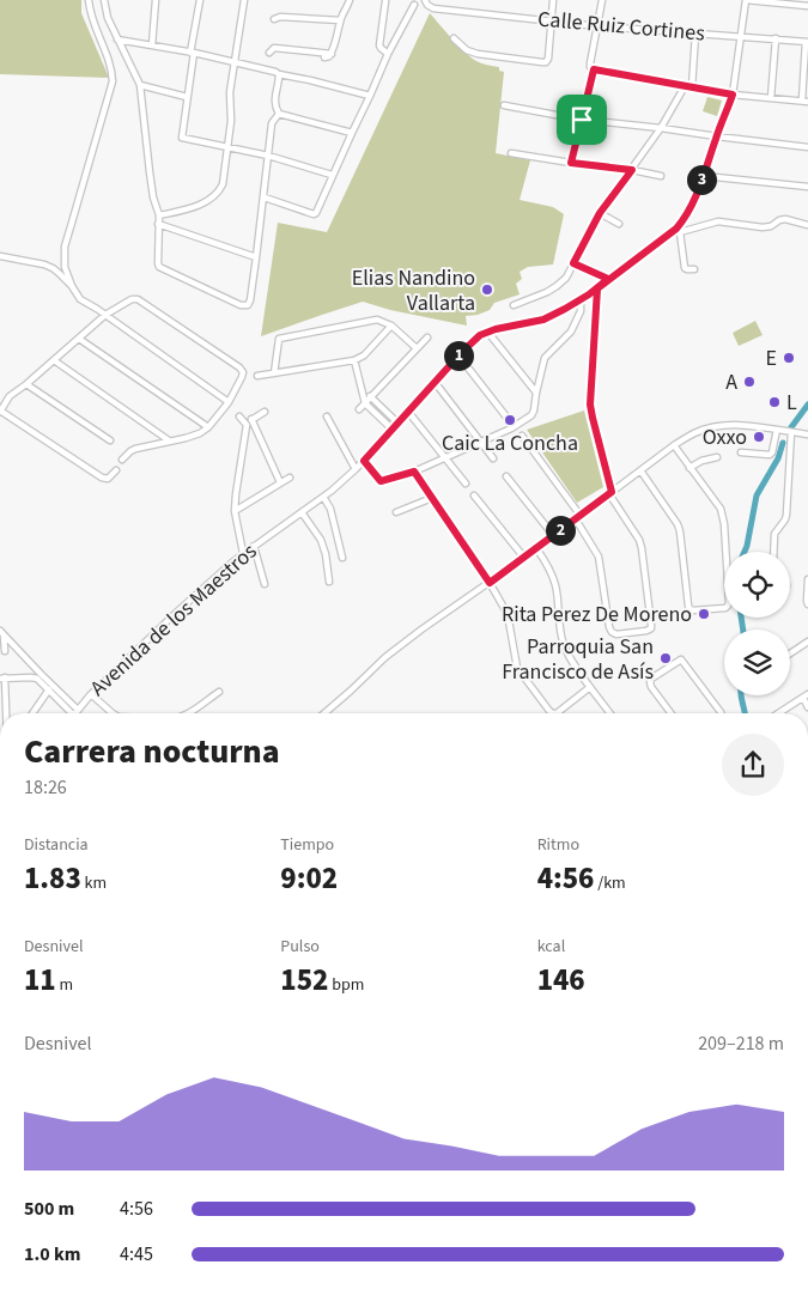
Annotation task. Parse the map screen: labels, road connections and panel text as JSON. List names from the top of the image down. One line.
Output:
{"streets":{"street":["Calle Ruiz Cortines","Avenida de los Maestros"]},"places":["Elias Nandino Vallarta","E","A","L","Caic La Concha","Oxxo","Rita Perez De Moreno","Parroquia San Francisco de Asís"],"page":{"pins":["3","1","2"],"heading":["Carrera nocturna","18:26"],"stats":[["Distancia","1.83 km"],["Tiempo","9:02"],["Ritmo","4:56 /km"],["Desnivel","11 m"],["Pulso","152 bpm"],["kcal","146"]],"chart":["Desnivel","209–218 m"],"list":[{"name":"500 m","note":"4:56"},{"name":"1.0 km","note":"4:45"}]}}
